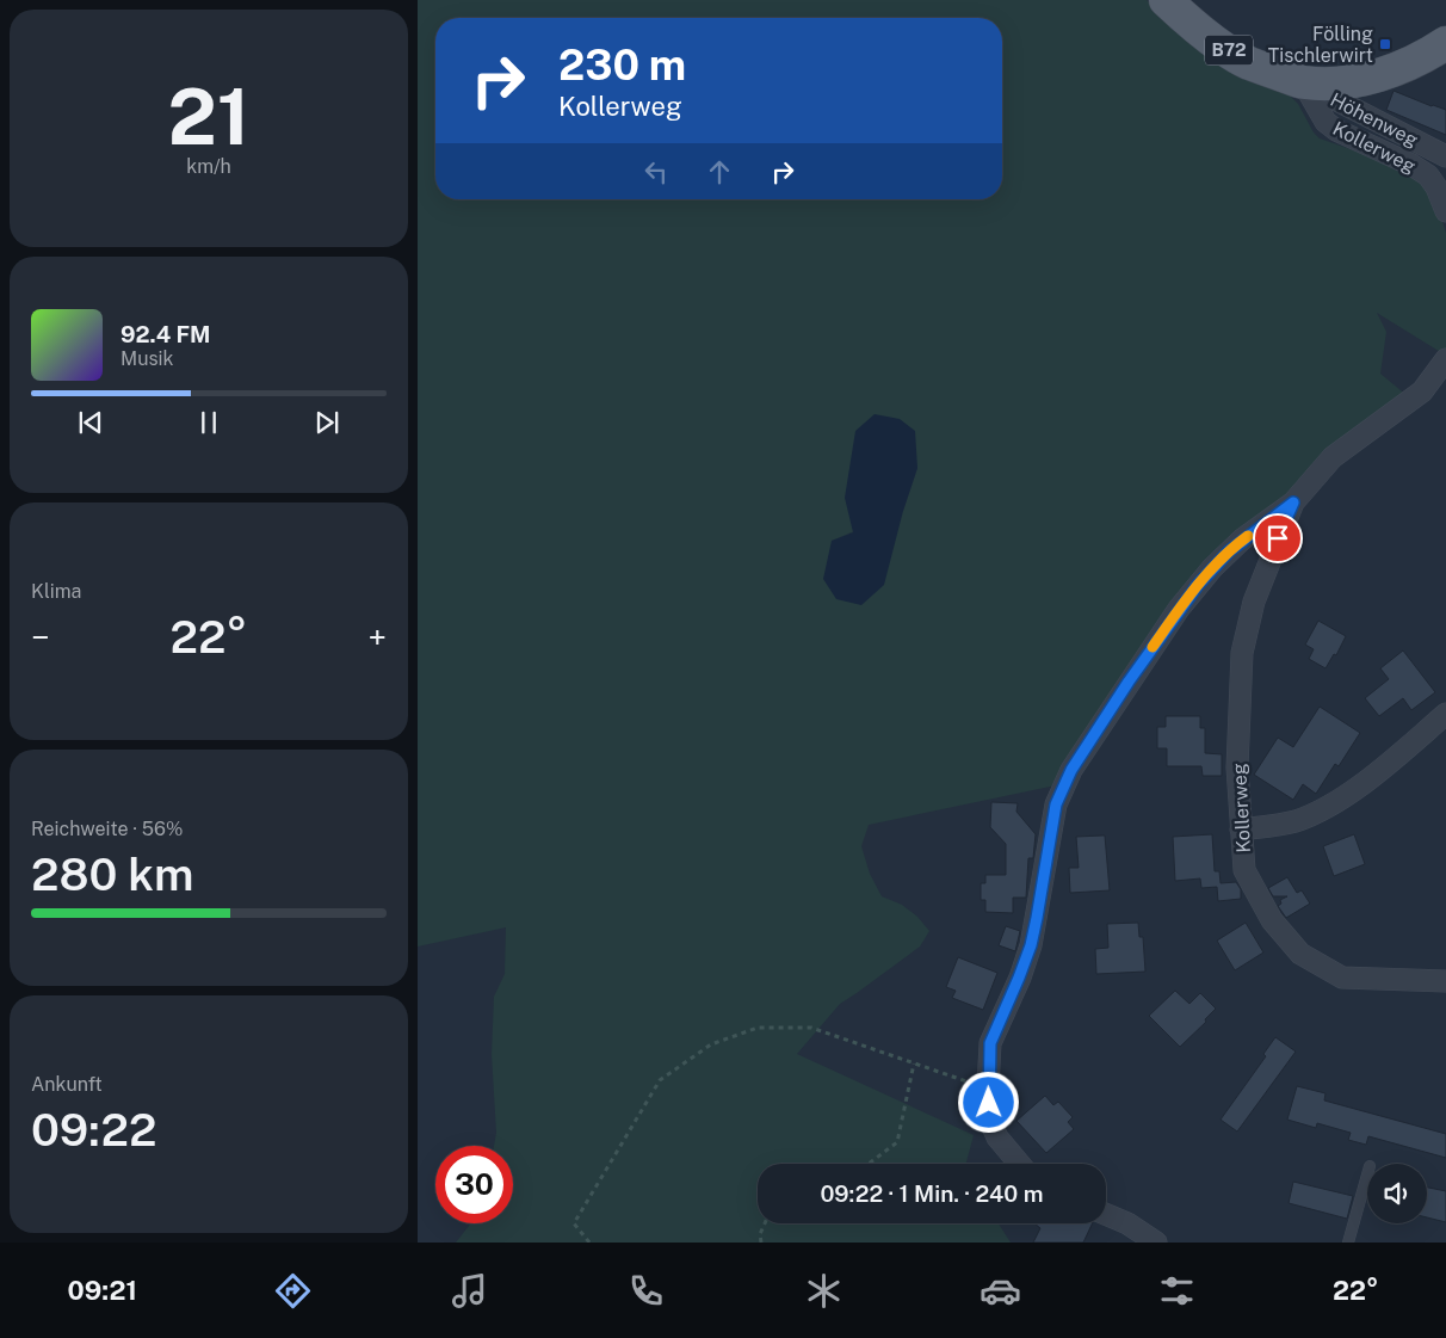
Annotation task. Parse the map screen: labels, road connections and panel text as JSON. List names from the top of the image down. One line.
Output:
{"streets":{"main road":["B72"],"street":["Höhenweg","Kollerweg"]},"crossings":[["B72","Höhenweg"],["B72","Kollerweg"],["Höhenweg","Kollerweg"]],"places":{"transit":["Fölling Tischlerwirt"]},"page":{"tile":[["21","km/h"],"Klima",["Reichweite · 56%","280 km"],["Ankunft","09:22"]],"turn":["230 m","Kollerweg"],"song":["92.4 FM","Musik"],"heat":["−","22°","+"],"limit":"30","trip":"09:22 · 1 Min. · 240 m","tabs":["09:21","22°"]}}
